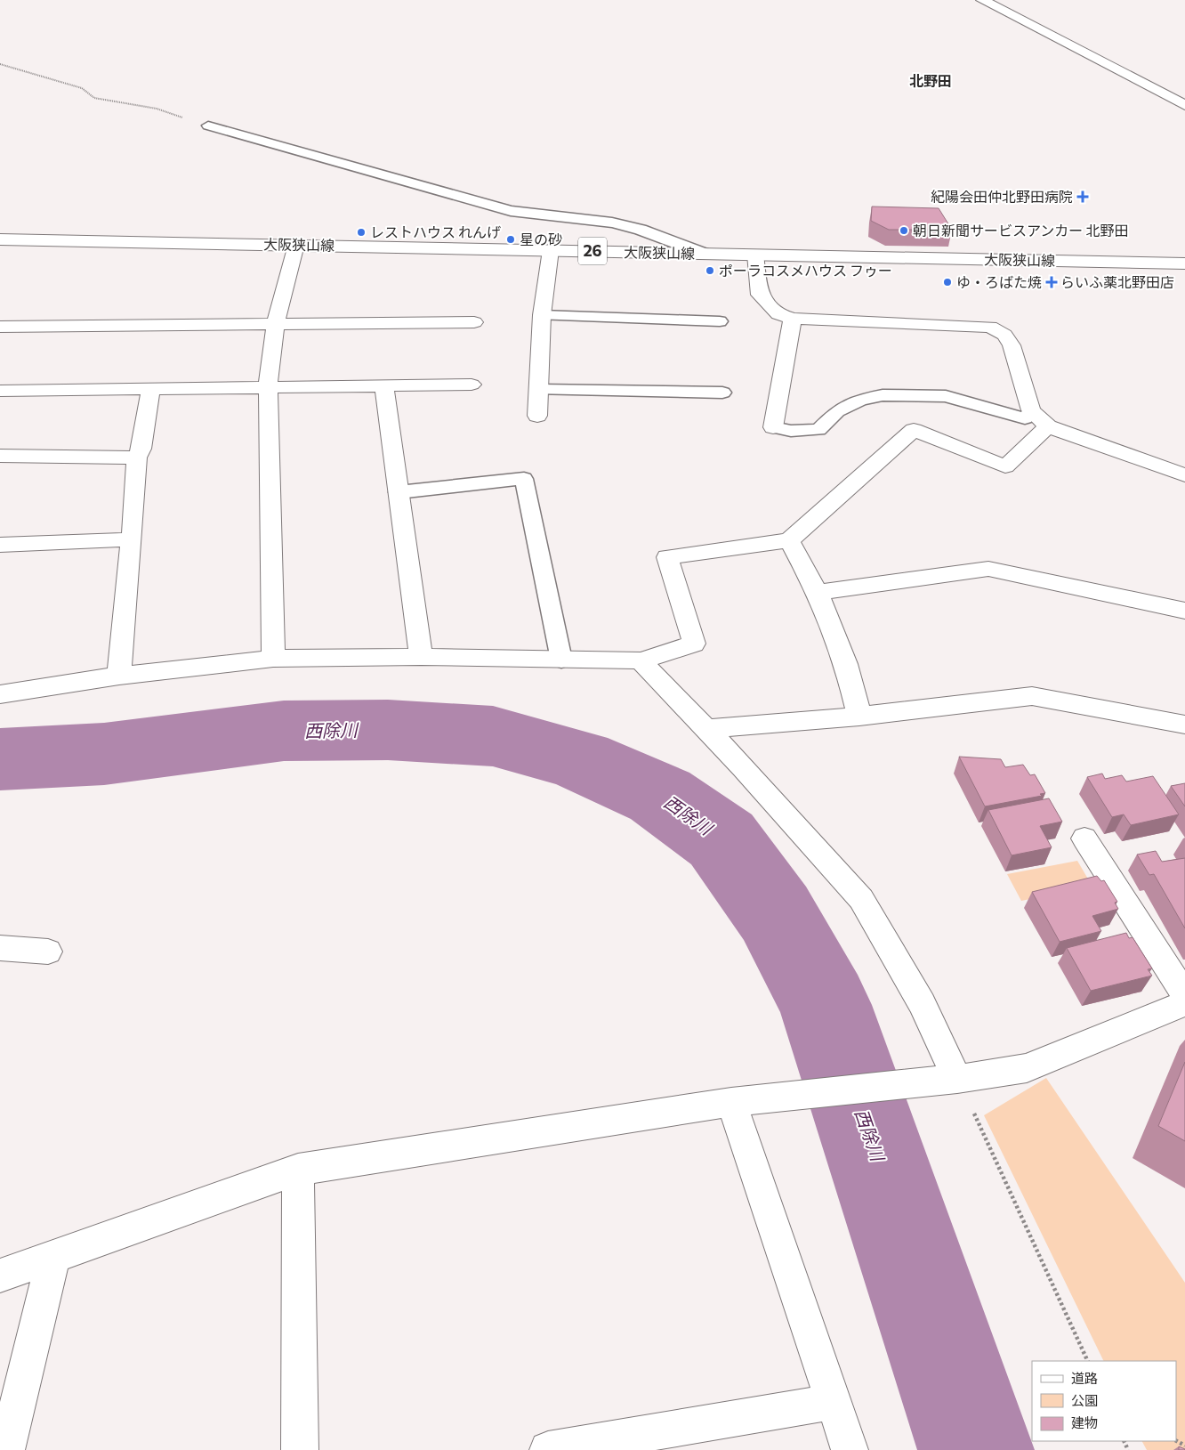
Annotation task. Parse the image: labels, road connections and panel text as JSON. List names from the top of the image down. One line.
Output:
{"streets":{"street":["大阪狭山線","26"]},"districts":["北野田"],"water":["西除川"],"places":{"health":["紀陽会田仲北野田病院","らいふ薬北野田店"],"other":["朝日新聞サービスアンカー 北野田","レストハウス れんげ","星の砂","ポーラコスメハウス フゥー","ゆ・ろばた焼"]},"legend":["道路","公園","建物"]}
